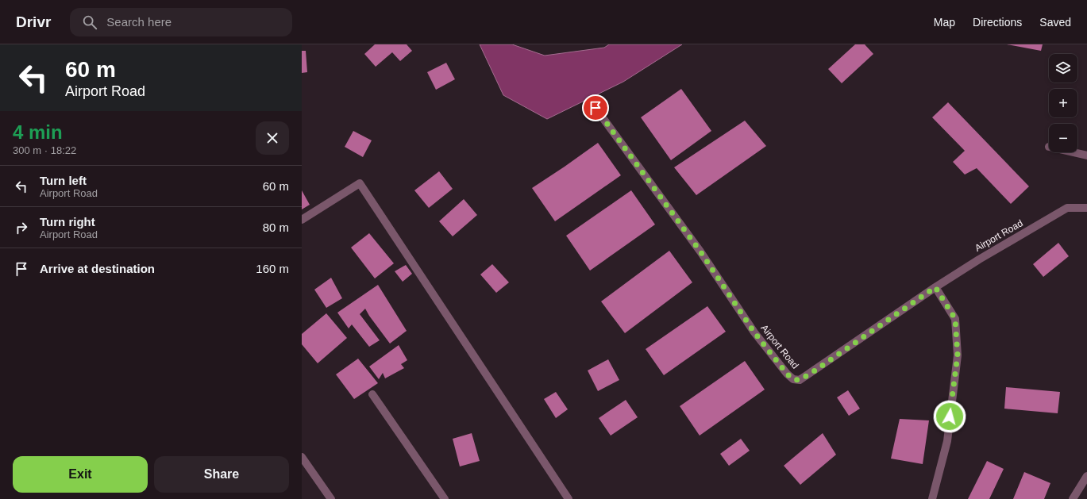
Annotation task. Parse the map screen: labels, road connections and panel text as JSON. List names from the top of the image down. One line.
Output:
{"streets":{"street":["Airport Road"]},"page":{"header":"Drivr","search":"Search here","nav":["Map","Directions","Saved"],"turn":["60 m","Airport Road"],"map_buttons":["+","−"],"heading":["4 min","300 m · 18:22"],"list":[{"name":"Turn left","note":"Airport Road","value":"60 m"},{"name":"Turn right","note":"Airport Road","value":"80 m"},{"name":"Arrive at destination","value":"160 m"}],"buttons":["Exit","Share"]}}
